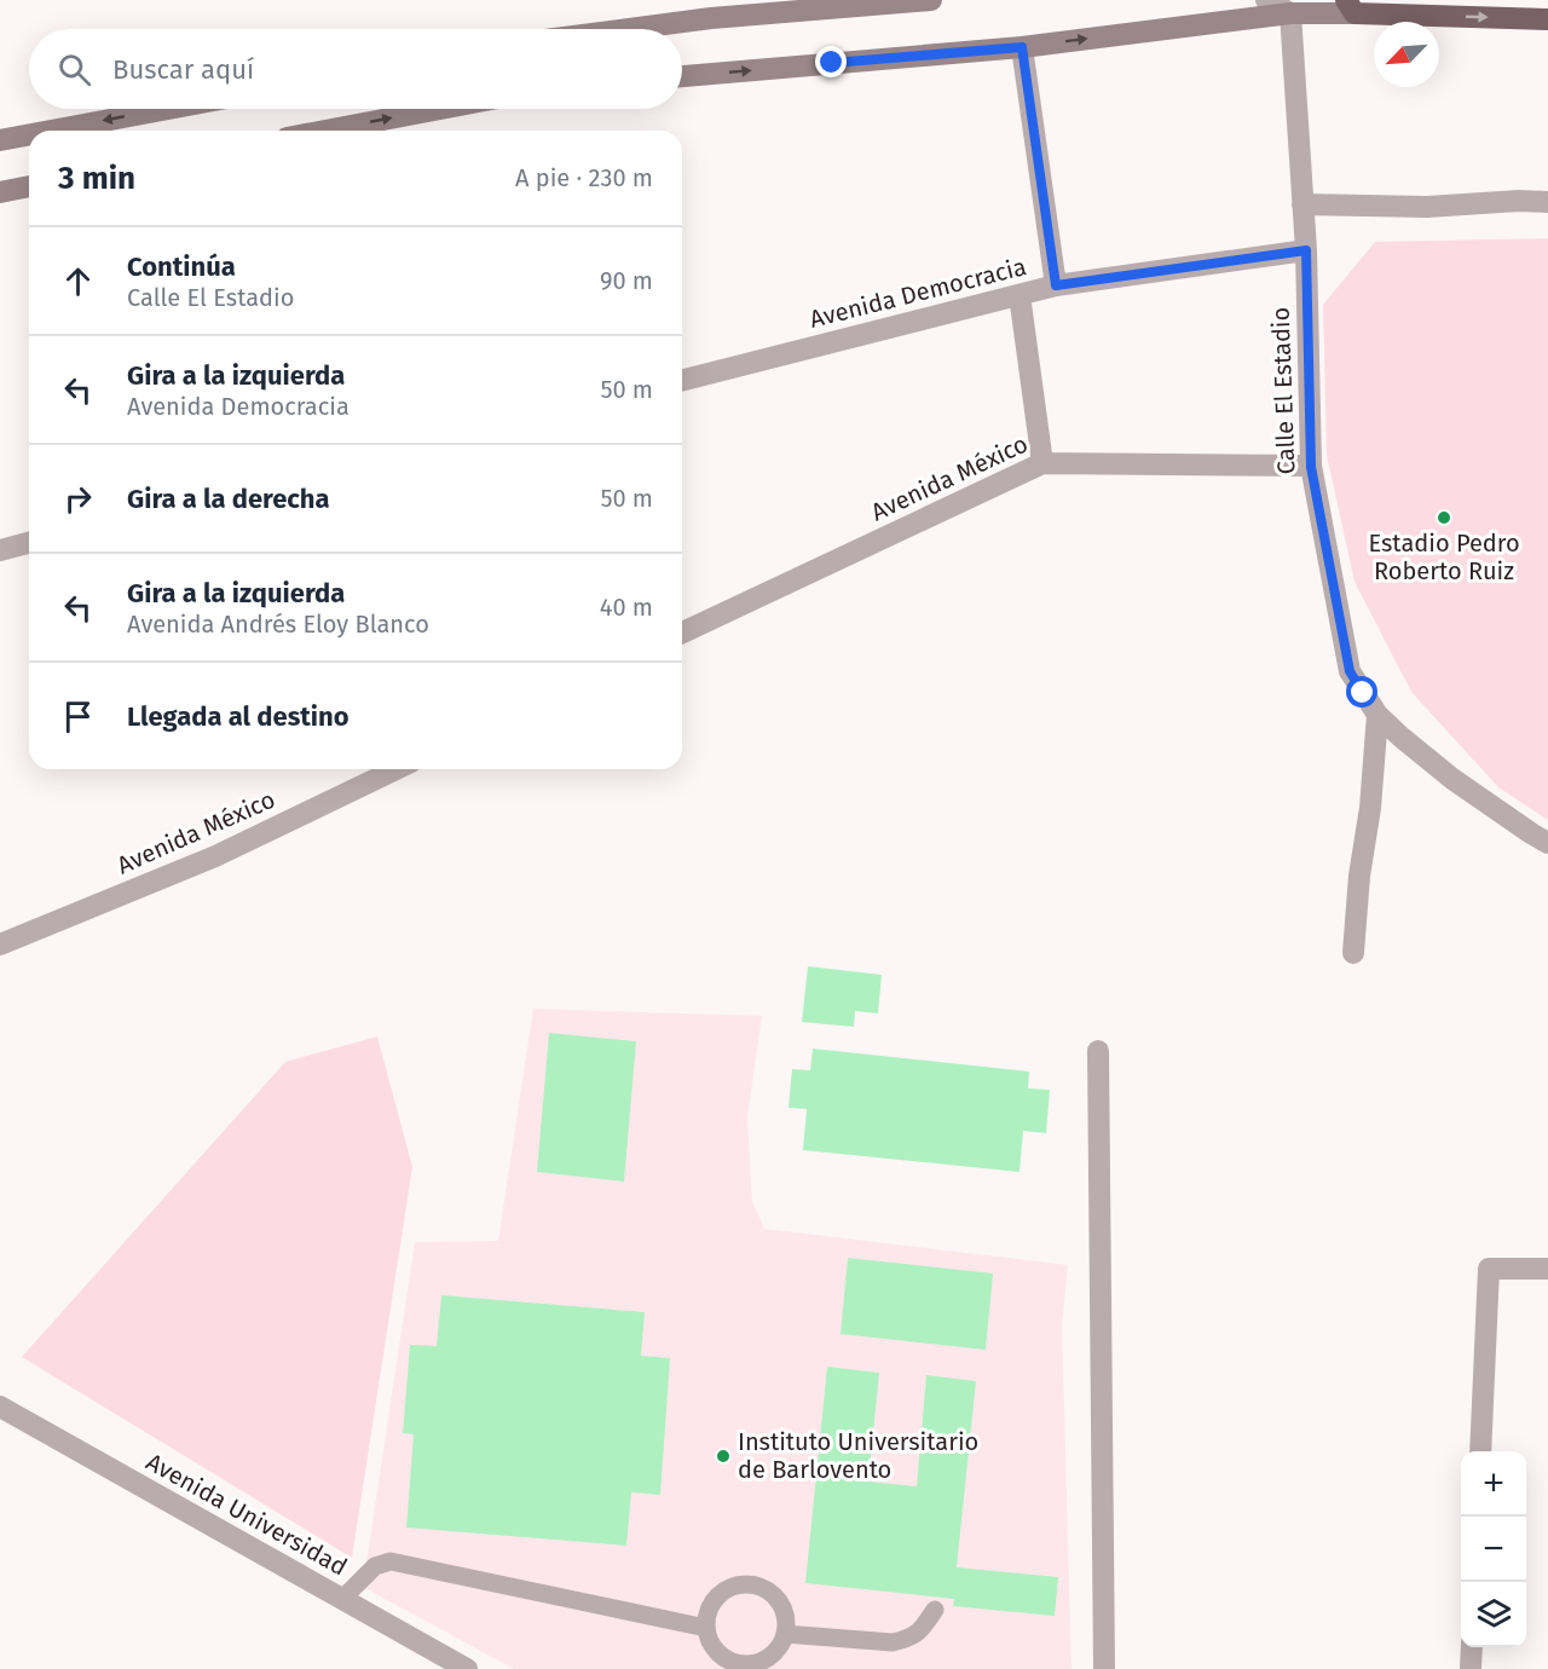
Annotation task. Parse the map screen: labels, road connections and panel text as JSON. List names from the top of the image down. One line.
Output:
{"streets":{"street":["Avenida Democracia","Calle El Estadio","Avenida México","Avenida Universidad"]},"crossings":[["Avenida Democracia","Calle El Estadio"],["Calle El Estadio","Avenida México"]],"places":["Estadio Pedro Roberto Ruiz","Instituto Universitario de Barlovento"],"north":"bottom left","page":{"search":"Buscar aquí","heading":["3 min","A pie · 230 m"],"list":[["Continúa","Calle El Estadio","90 m"],["Gira a la izquierda","Avenida Democracia","50 m"],["Gira a la derecha","50 m"],["Gira a la izquierda","Avenida Andrés Eloy Blanco","40 m"],"Llegada al destino"],"map_buttons":["+","−"]}}
